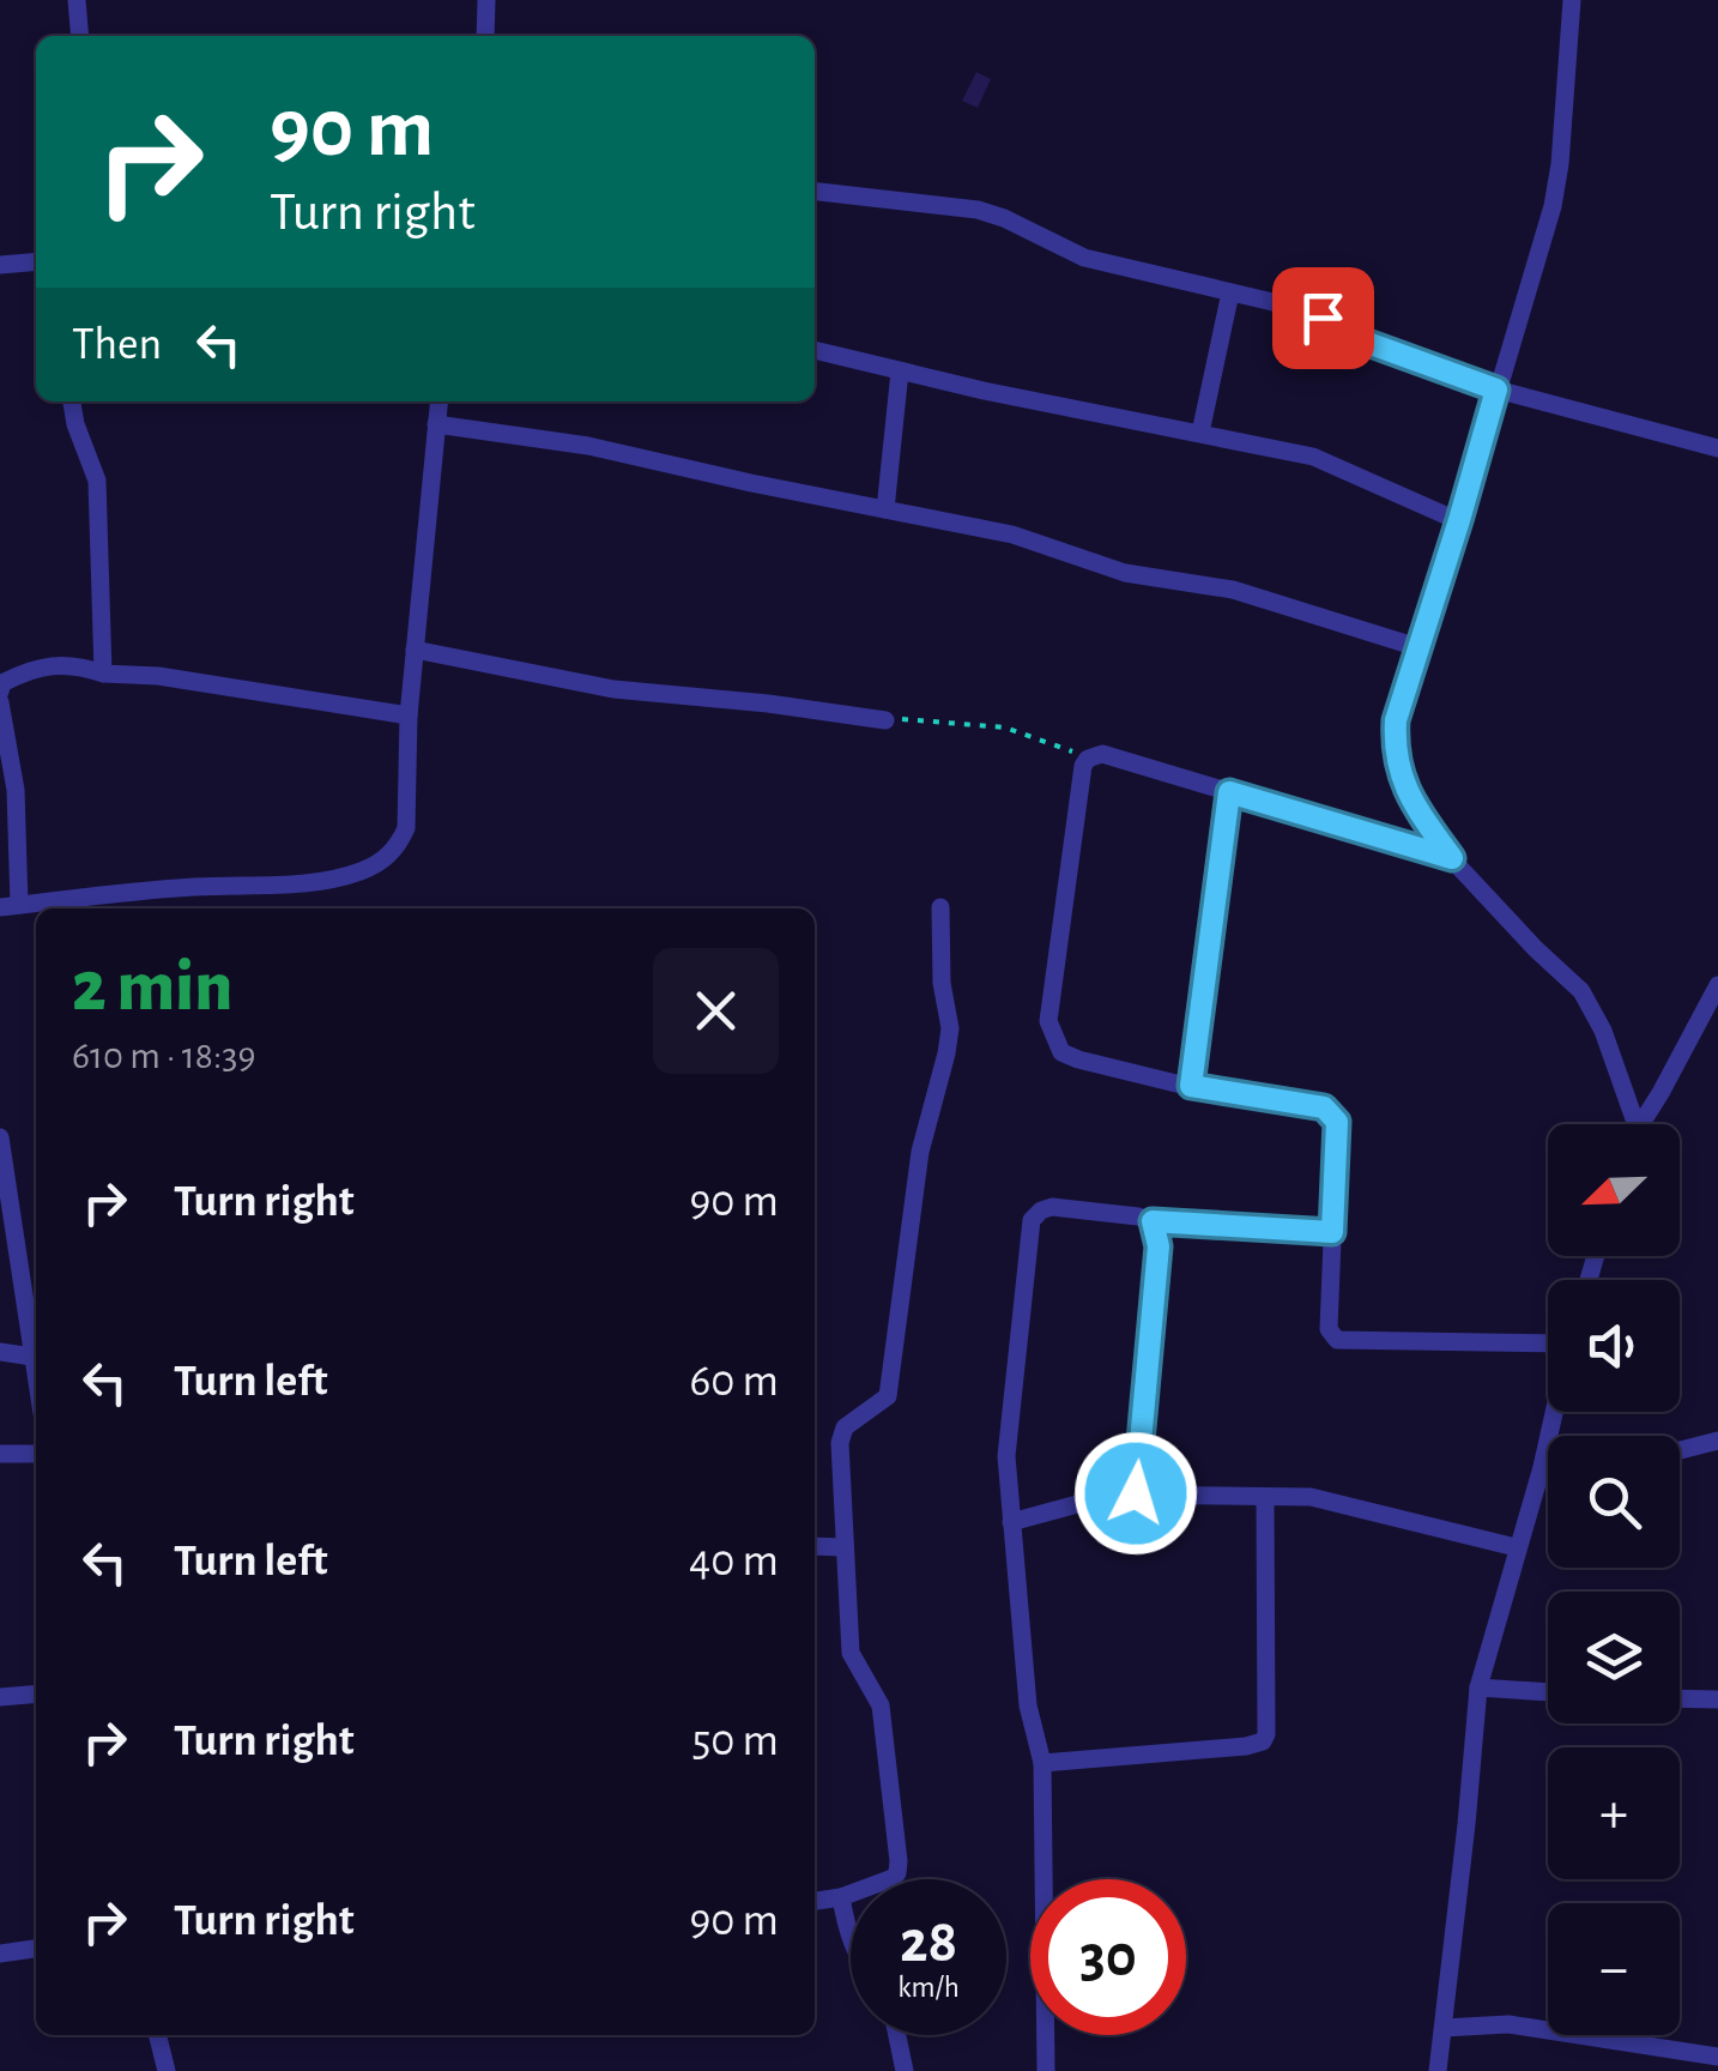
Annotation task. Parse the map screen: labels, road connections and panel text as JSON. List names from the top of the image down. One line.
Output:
{"north":"bottom left","page":{"turn":["90 m","Turn right"],"then":"Then","heading":["2 min","610 m · 18:39"],"list":[{"name":"Turn right","value":"90 m"},{"name":"Turn left","value":"60 m"},{"name":"Turn left","value":"40 m"},{"name":"Turn right","value":"50 m"},{"name":"Turn right","value":"90 m"}],"map_buttons":["+","−"],"speed":"28 km/h","limit":"30"}}
